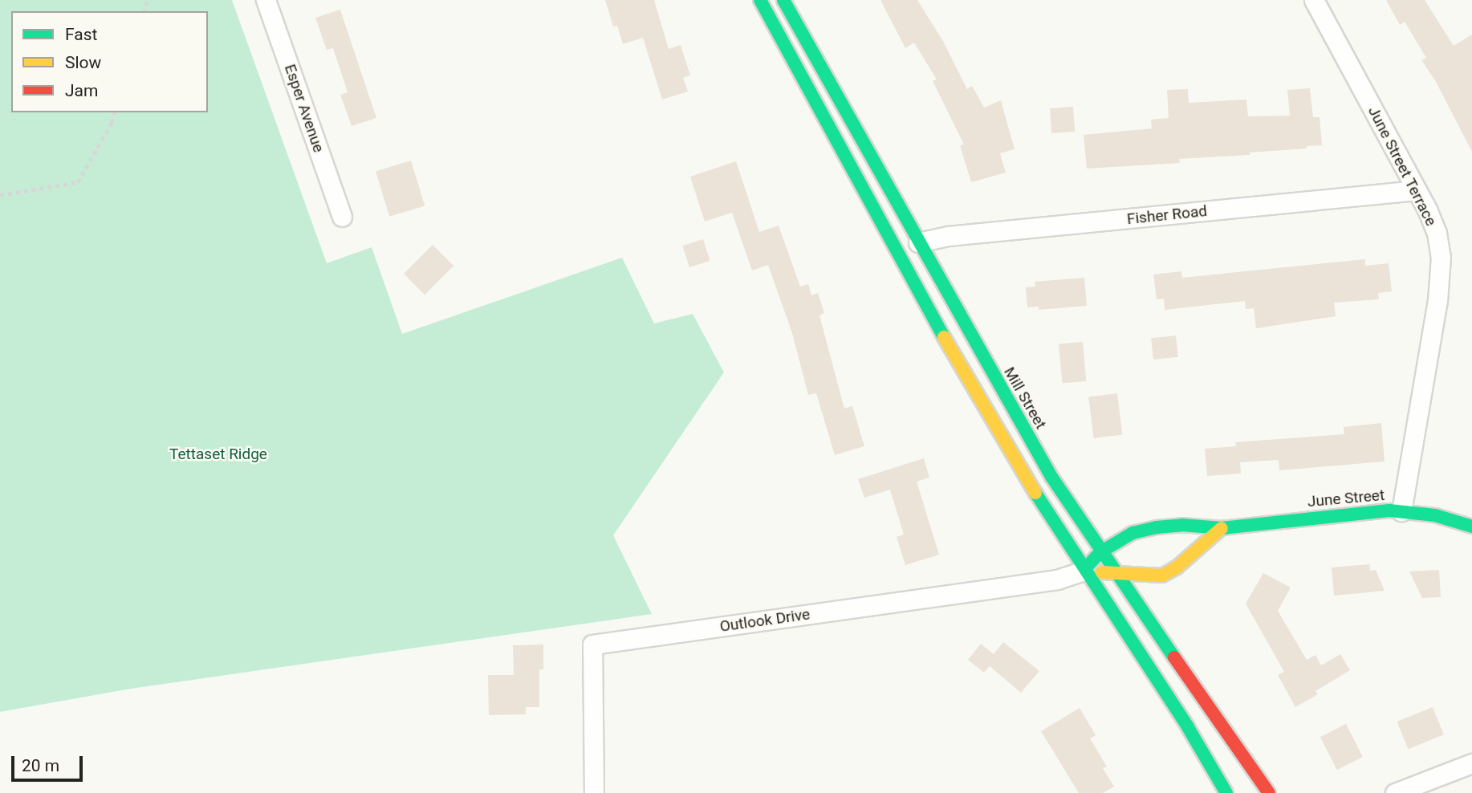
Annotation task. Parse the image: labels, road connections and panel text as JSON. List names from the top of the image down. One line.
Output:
{"streets":{"main road":["Mill Street","June Street"],"street":["Esper Avenue","June Street Terrace","Fisher Road","Outlook Drive"]},"crossings":[["June Street Terrace","Fisher Road"],["June Street Terrace","June Street"],["Fisher Road","Mill Street"],["Mill Street","June Street"],["June Street","Outlook Drive"]],"parks":["Tettaset Ridge"],"legend":["Fast","Slow","Jam"],"scale_bar":"20 m"}
